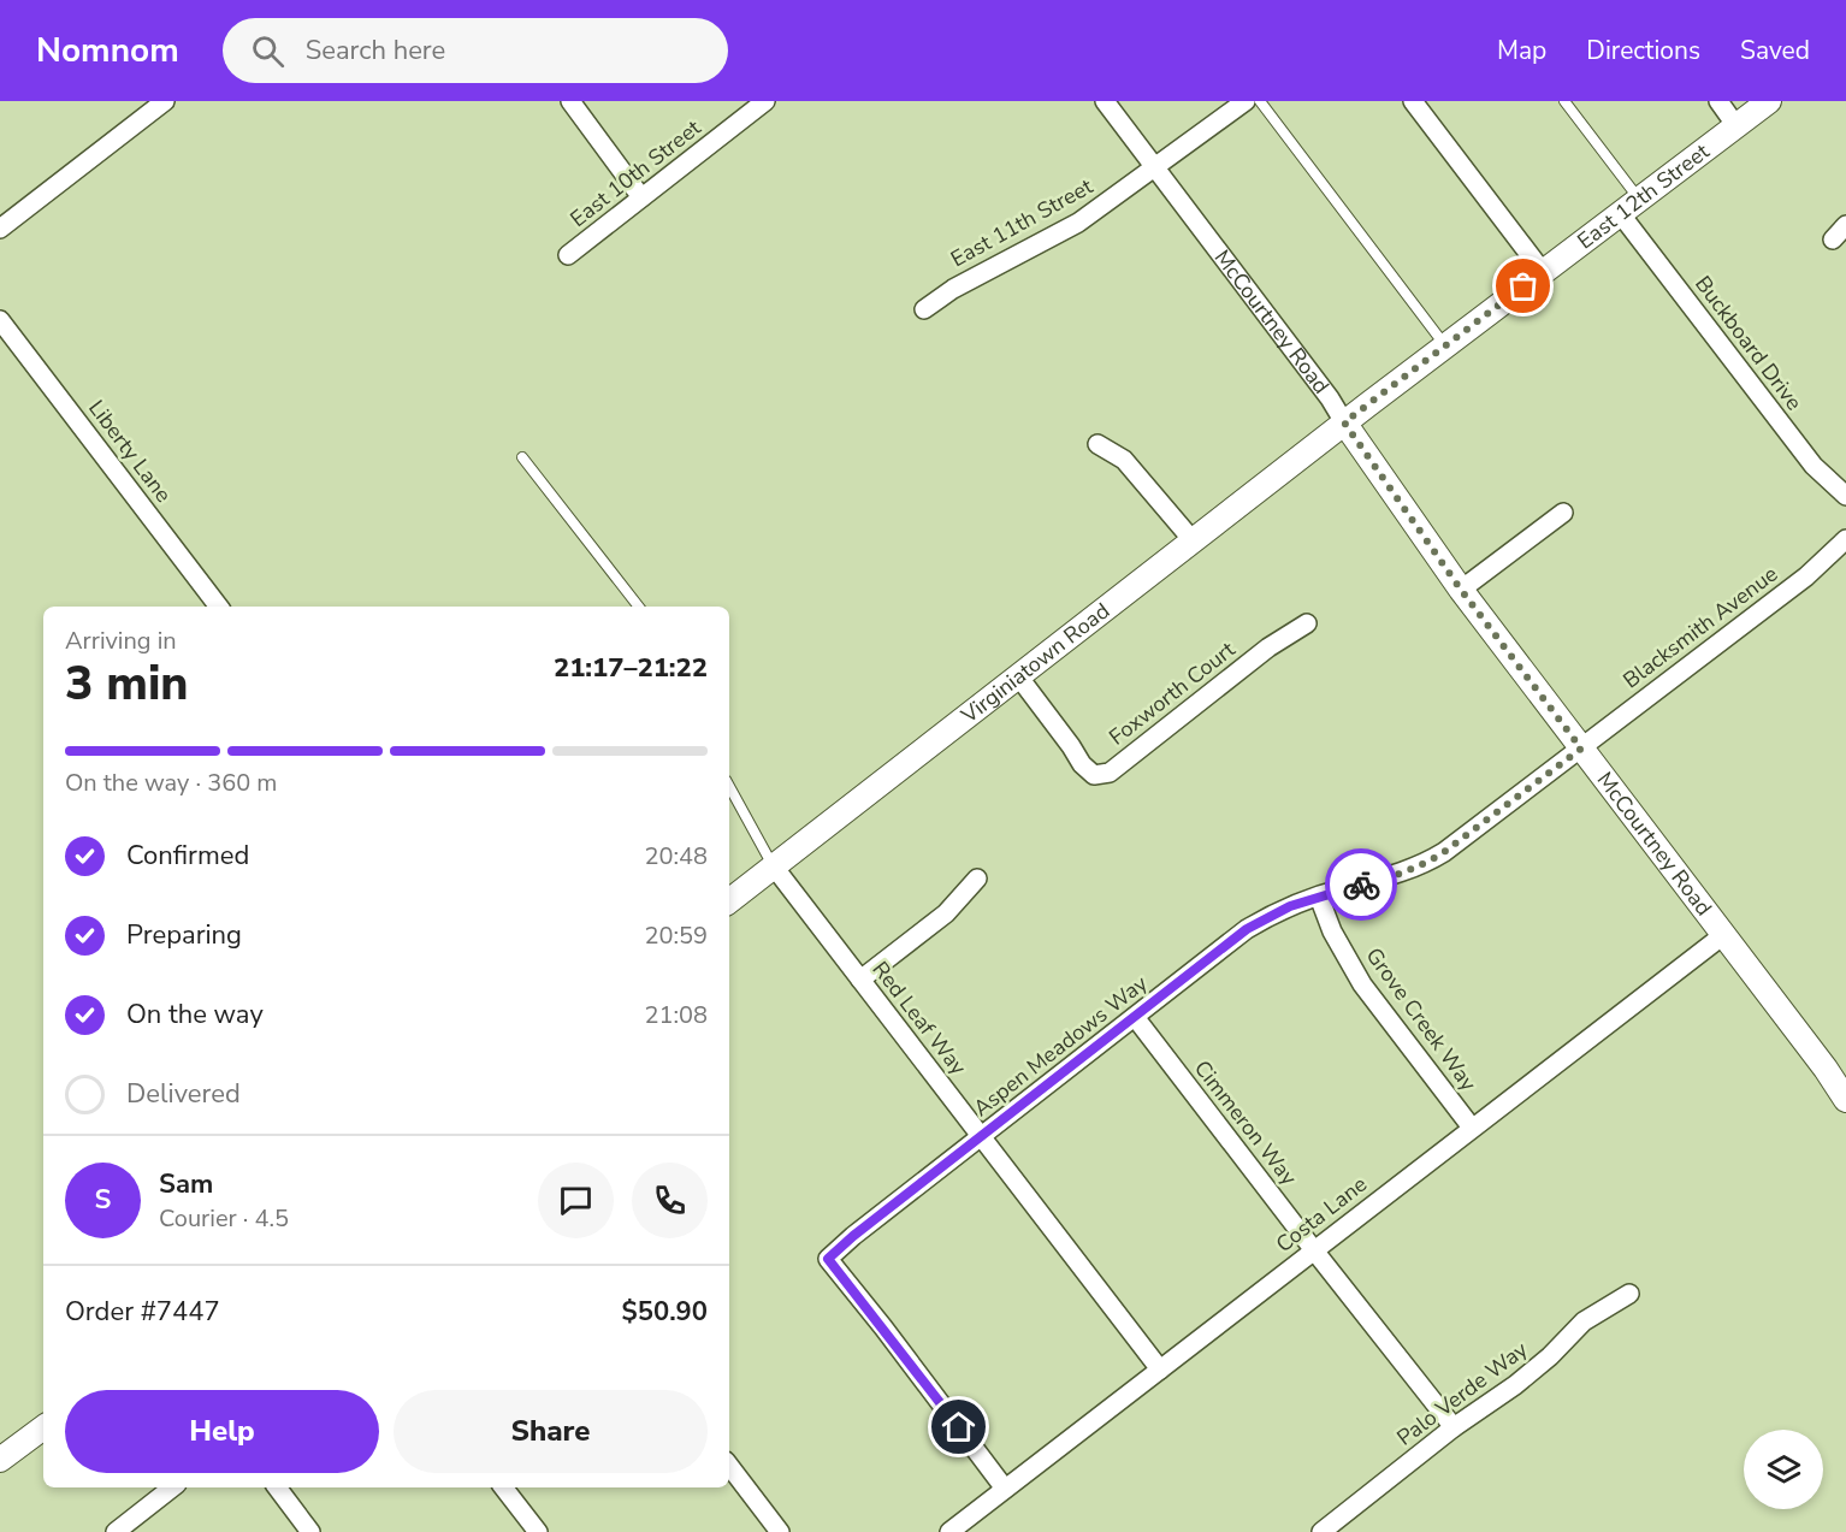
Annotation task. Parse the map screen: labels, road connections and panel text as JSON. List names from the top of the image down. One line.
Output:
{"streets":{"street":["East 10th Street","East 12th Street","East 11th Street","McCourtney Road","Buckboard Drive","Liberty Lane","Blacksmith Avenue","Virginiatown Road","Foxworth Court","Red Leaf Way","Grove Creek Way","Aspen Meadows Way","Cimmeron Way","Costa Lane","Palo Verde Way"]},"crossings":[["East 12th Street","McCourtney Road"],["East 12th Street","Buckboard Drive"],["East 12th Street","Virginiatown Road"],["East 11th Street","McCourtney Road"],["McCourtney Road","Blacksmith Avenue"],["McCourtney Road","Virginiatown Road"],["McCourtney Road","Aspen Meadows Way"],["McCourtney Road","Costa Lane"],["Blacksmith Avenue","Aspen Meadows Way"],["Virginiatown Road","Foxworth Court"],["Virginiatown Road","Red Leaf Way"],["Red Leaf Way","Aspen Meadows Way"],["Red Leaf Way","Costa Lane"],["Grove Creek Way","Aspen Meadows Way"],["Grove Creek Way","Costa Lane"],["Aspen Meadows Way","Cimmeron Way"],["Aspen Meadows Way","Costa Lane"],["Cimmeron Way","Costa Lane"],["Cimmeron Way","Palo Verde Way"]],"page":{"header":"Nomnom","search":"Search here","nav":["Map","Directions","Saved"],"heading":["3 min","Arriving in","21:17–21:22"],"panel":["Sam","Courier · 4.5","Order #7447","$50.90"],"bar":"On the way · 360 m","list":[["Confirmed","20:48"],["Preparing","20:59"],["On the way","21:08"],"Delivered"],"round":"S","buttons":["Help","Share"]}}
